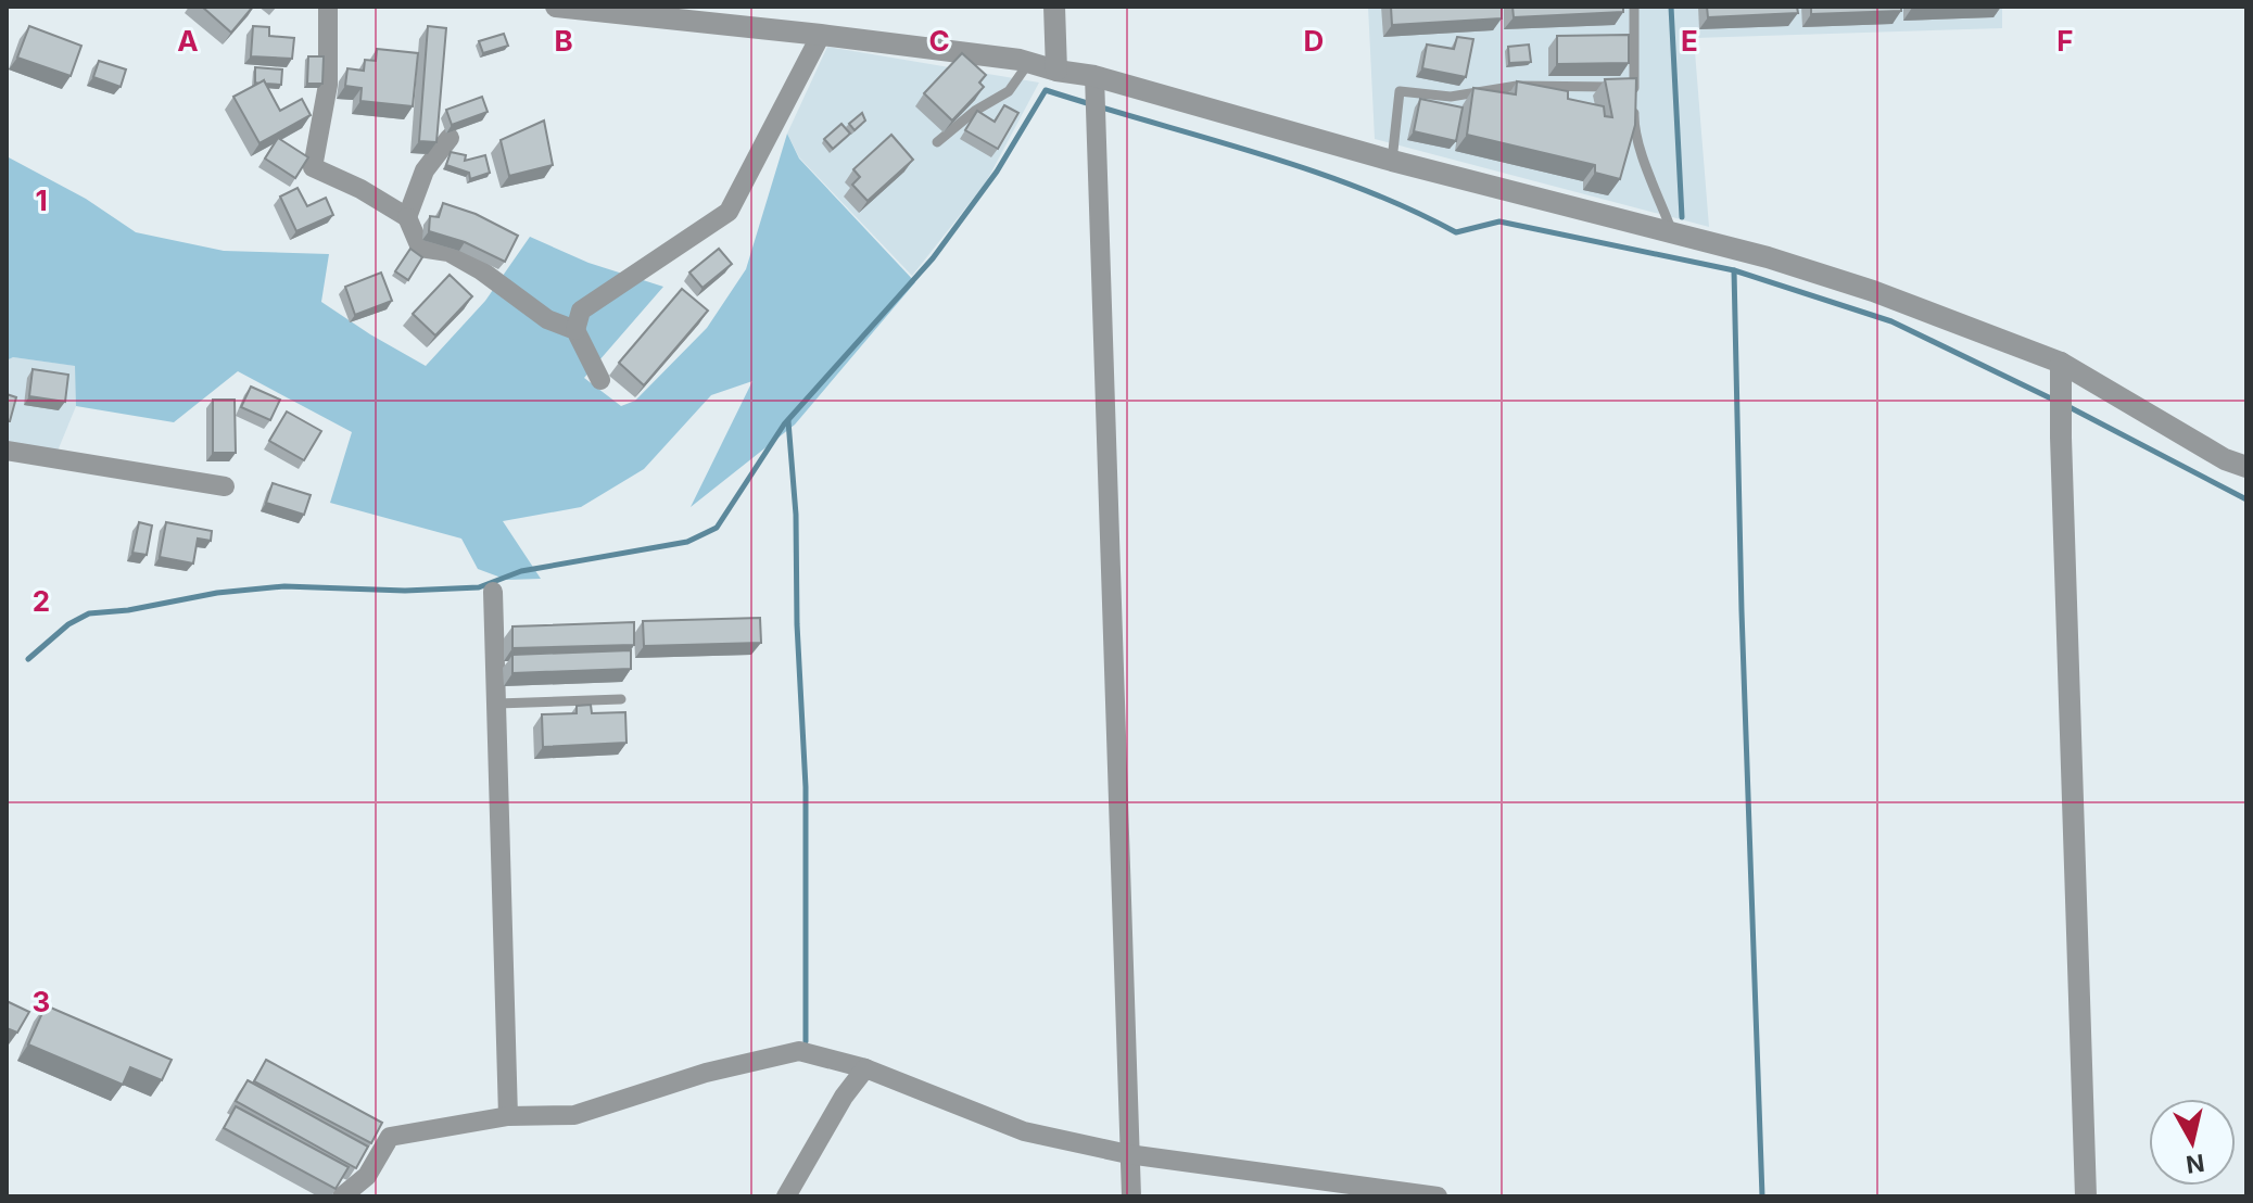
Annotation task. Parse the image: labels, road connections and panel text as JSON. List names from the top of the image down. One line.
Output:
{"north":"bottom","grid":{"columns":["A","B","C","D","E","F"],"rows":["1","2","3"]}}
